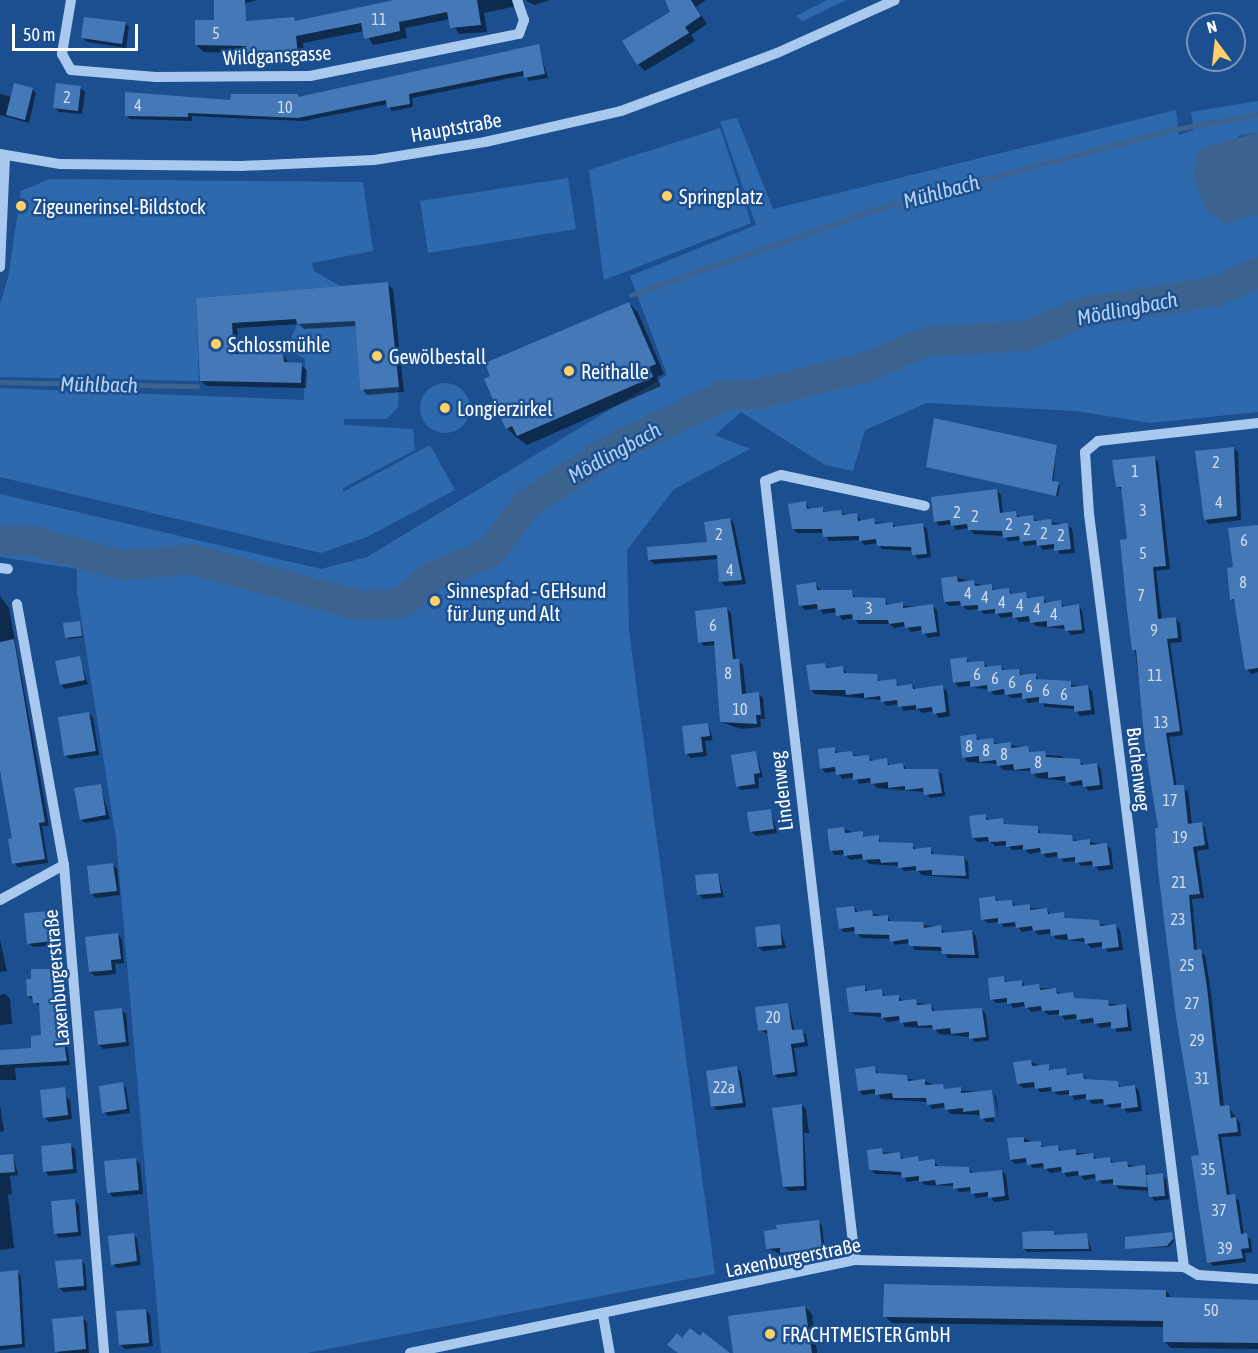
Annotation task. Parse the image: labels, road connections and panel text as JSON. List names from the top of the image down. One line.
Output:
{"streets":{"street":["Wildgansgasse","Hauptstraße","Buchenweg","Lindenweg","Laxenburgerstraße"]},"crossings":[["Buchenweg","Laxenburgerstraße"],["Lindenweg","Laxenburgerstraße"]],"water":["Mühlbach","Mödlingbach"],"places":["Springplatz","Zigeunerinsel-Bildstock","Schlossmühle","Gewölbestall","Reithalle","Longierzirkel","Sinnespfad - GEHsund für Jung und Alt","FRACHTMEISTER GmbH"],"house_numbers":["11","5","2","4","10","2","1","4","3","2","2","2","2","2","2","2","6","5","4","8","4","7","4","4","4","3","4","4","6","9","8","6","11","6","6","6","6","6","10","13","8","8","8","8","17","19","21","23","25","27","20","29","31","22a","35","37","39","50"],"scale_bar":"50 m","north":"top"}
